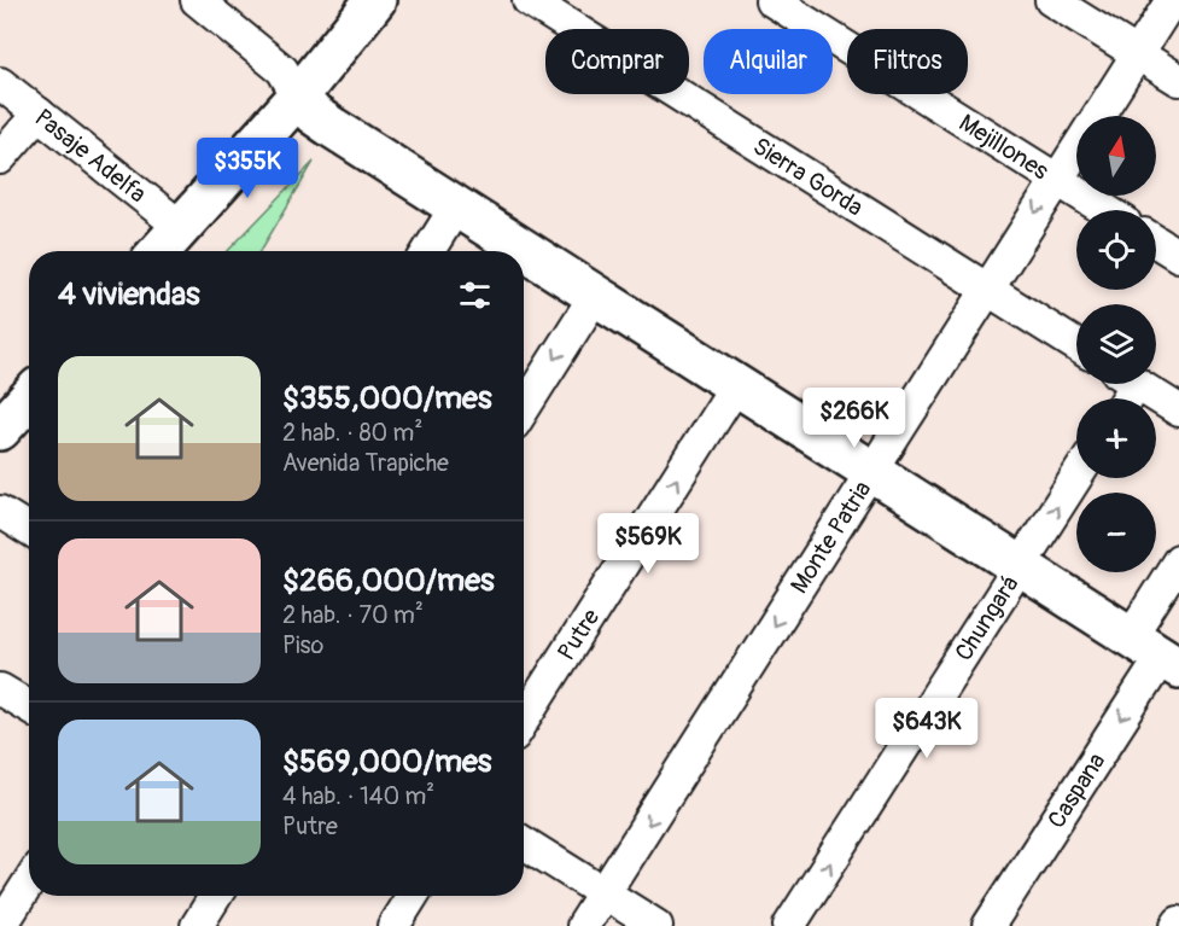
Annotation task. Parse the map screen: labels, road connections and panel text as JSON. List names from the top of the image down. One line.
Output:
{"streets":{"street":["Mejillones","Pasaje Adelfa","Sierra Gorda","Monte Patria","Chungará","Putre","Caspana"]},"crossings":[["Mejillones","Monte Patria"],["Sierra Gorda","Monte Patria"]],"one_way":["Monte Patria","Chungará","Caspana"],"north":"top","page":{"chip":["Comprar","Alquilar","Filtros"],"map_buttons":["+","−"],"price":["$355K","$266K","$569K","$643K"],"heading":"4 viviendas","list":[{"name":"$355,000/mes","note":"2 hab. · 80 m² · Avenida Trapiche"},{"name":"$266,000/mes","note":"2 hab. · 70 m² · Piso"},{"name":"$569,000/mes","note":"4 hab. · 140 m² · Putre"}]}}
